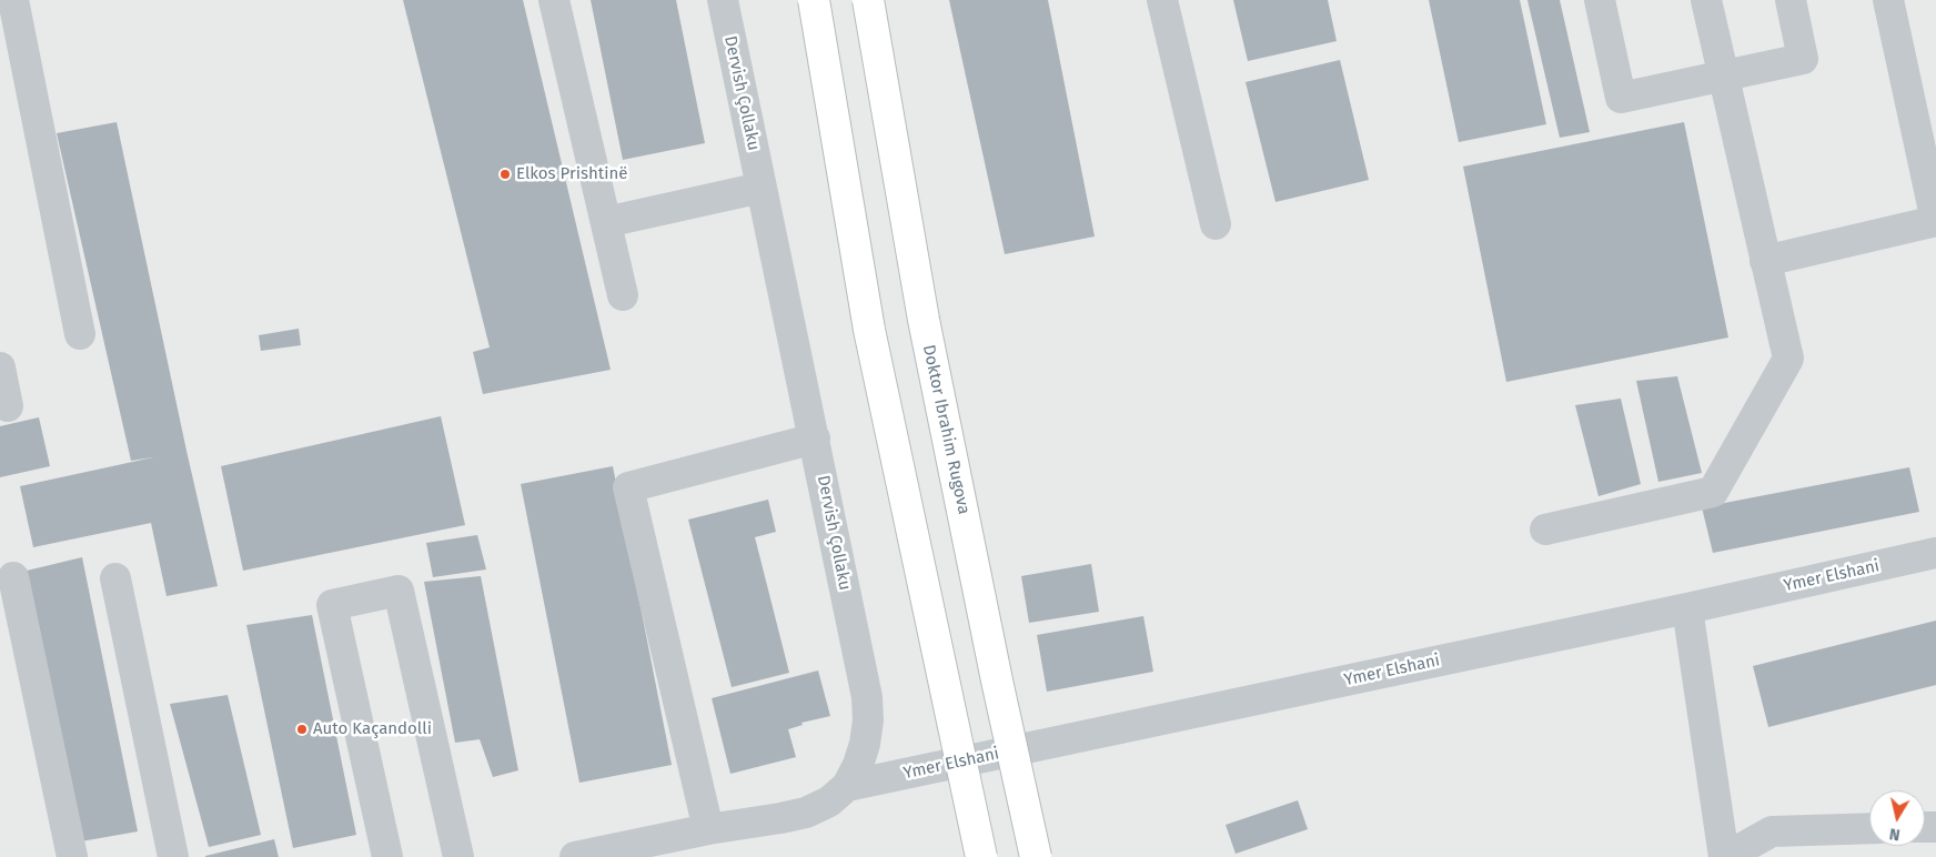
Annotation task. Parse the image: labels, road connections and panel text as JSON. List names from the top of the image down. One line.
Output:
{"streets":{"highway":["Doktor Ibrahim Rugova"],"street":["Dervish Çollaku","Ymer Elshani"]},"crossings":[["Dervish Çollaku","Ymer Elshani"]],"places":["Elkos Prishtinë","Auto Kaçandolli"],"north":"bottom"}
